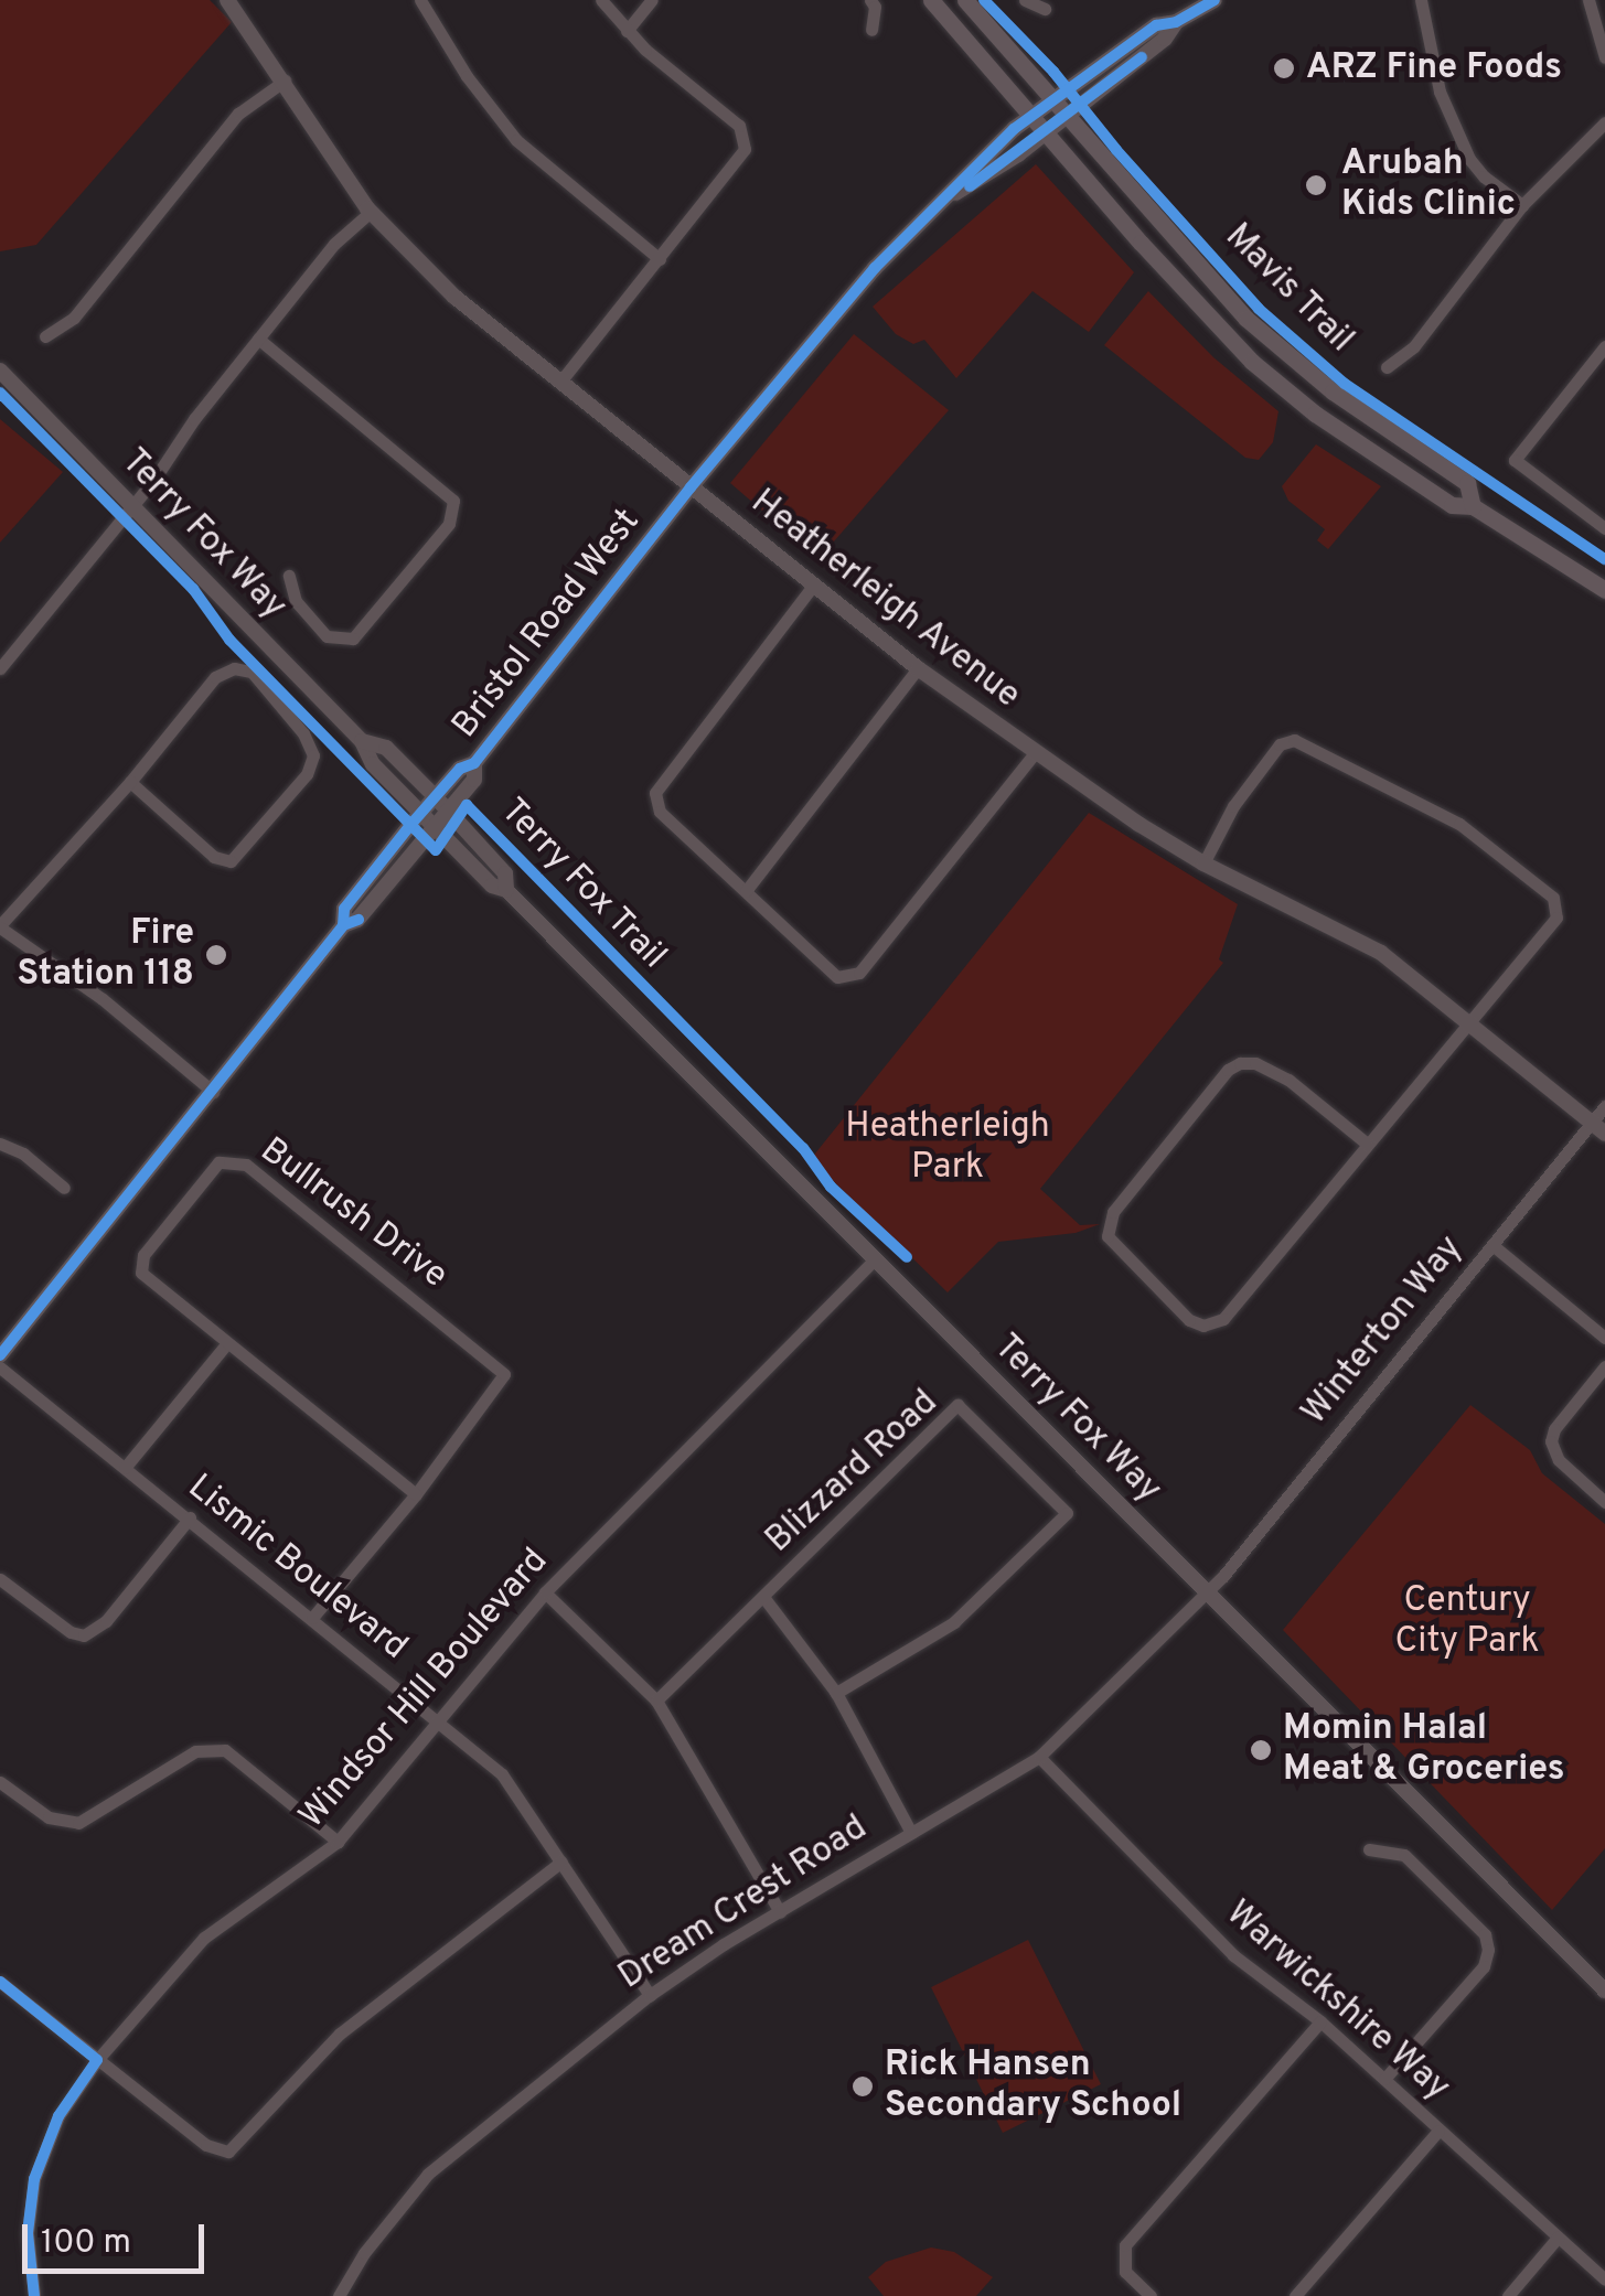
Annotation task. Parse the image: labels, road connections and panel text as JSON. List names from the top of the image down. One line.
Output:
{"streets":{"street":["Terry Fox Way","Heatherleigh Avenue","Bristol Road West","Bullrush Drive","Winterton Way","Blizzard Road","Lismic Boulevard","Windsor Hill Boulevard","Dream Crest Road","Warwickshire Way"],"cycle path":["Mavis Trail","Terry Fox Trail"]},"crossings":[["Terry Fox Way","Bristol Road West"],["Terry Fox Way","Winterton Way"],["Terry Fox Way","Windsor Hill Boulevard"],["Terry Fox Way","Dream Crest Road"],["Heatherleigh Avenue","Bristol Road West"],["Heatherleigh Avenue","Winterton Way"],["Bullrush Drive","Lismic Boulevard"],["Winterton Way","Dream Crest Road"],["Lismic Boulevard","Windsor Hill Boulevard"],["Lismic Boulevard","Dream Crest Road"],["Dream Crest Road","Warwickshire Way"]],"parks":["Heatherleigh Park","Century City Park"],"places":["ARZ Fine Foods","Arubah Kids Clinic","Fire Station 118","Momin Halal Meat & Groceries","Rick Hansen Secondary School"],"scale_bar":"100 m"}
